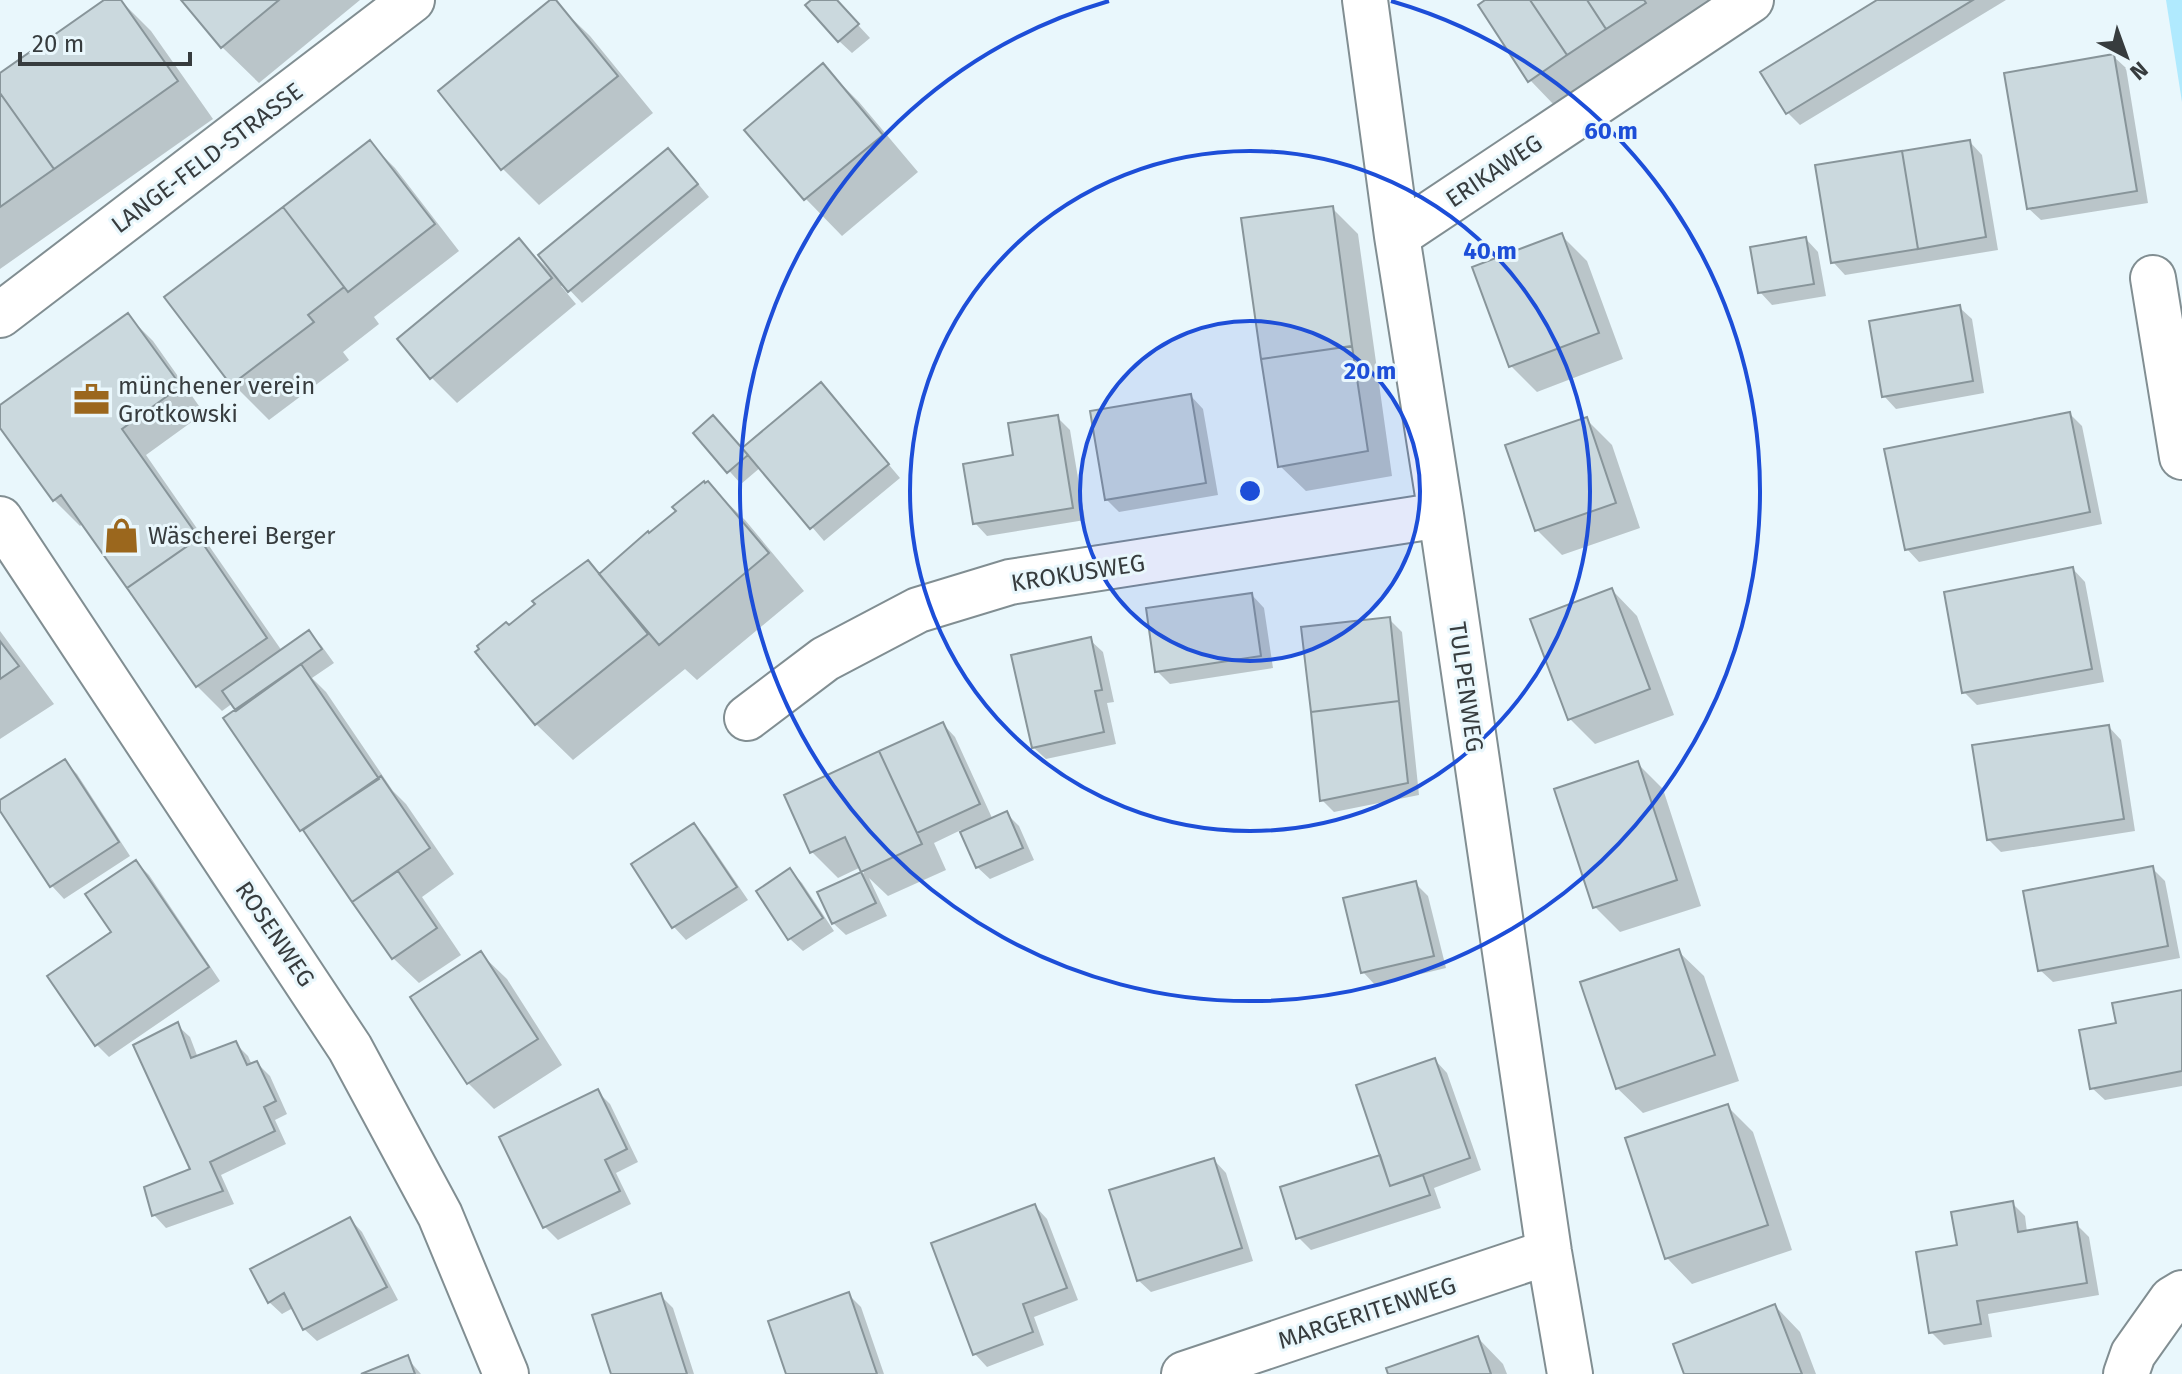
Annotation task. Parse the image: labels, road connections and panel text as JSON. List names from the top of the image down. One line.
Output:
{"streets":{"street":["LANGE-FELD-STRASSE","ERIKAWEG","KROKUSWEG","TULPENWEG","ROSENWEG","MARGERITENWEG"]},"crossings":[["ERIKAWEG","TULPENWEG"],["KROKUSWEG","TULPENWEG"],["TULPENWEG","MARGERITENWEG"]],"places":{"office":["münchener verein Grotkowski"],"shop":["Wäscherei Berger"]},"scale_bar":"20 m","north":"bottom right","rings":["60 m","40 m","20 m"]}
